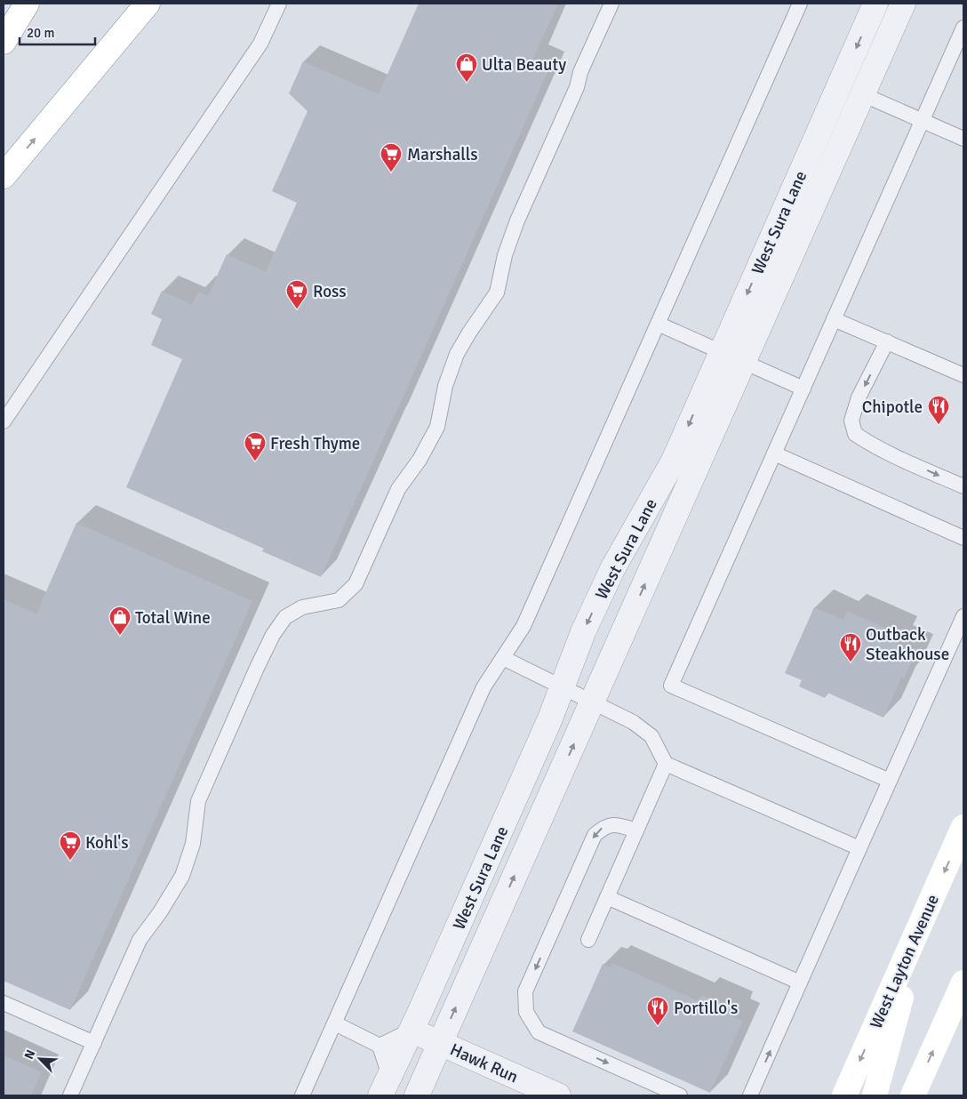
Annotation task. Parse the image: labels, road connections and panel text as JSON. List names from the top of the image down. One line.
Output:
{"streets":{"main road":["West Layton Avenue"],"street":["West Sura Lane","Hawk Run"]},"crossings":[["West Sura Lane","Hawk Run"]],"places":{"shop":["Ulta Beauty","Total Wine"],"supermarket":["Marshalls","Ross","Fresh Thyme","Kohl's"],"restaurant":["Chipotle","Outback Steakhouse","Portillo's"]},"scale_bar":"20 m","north":"top left"}
